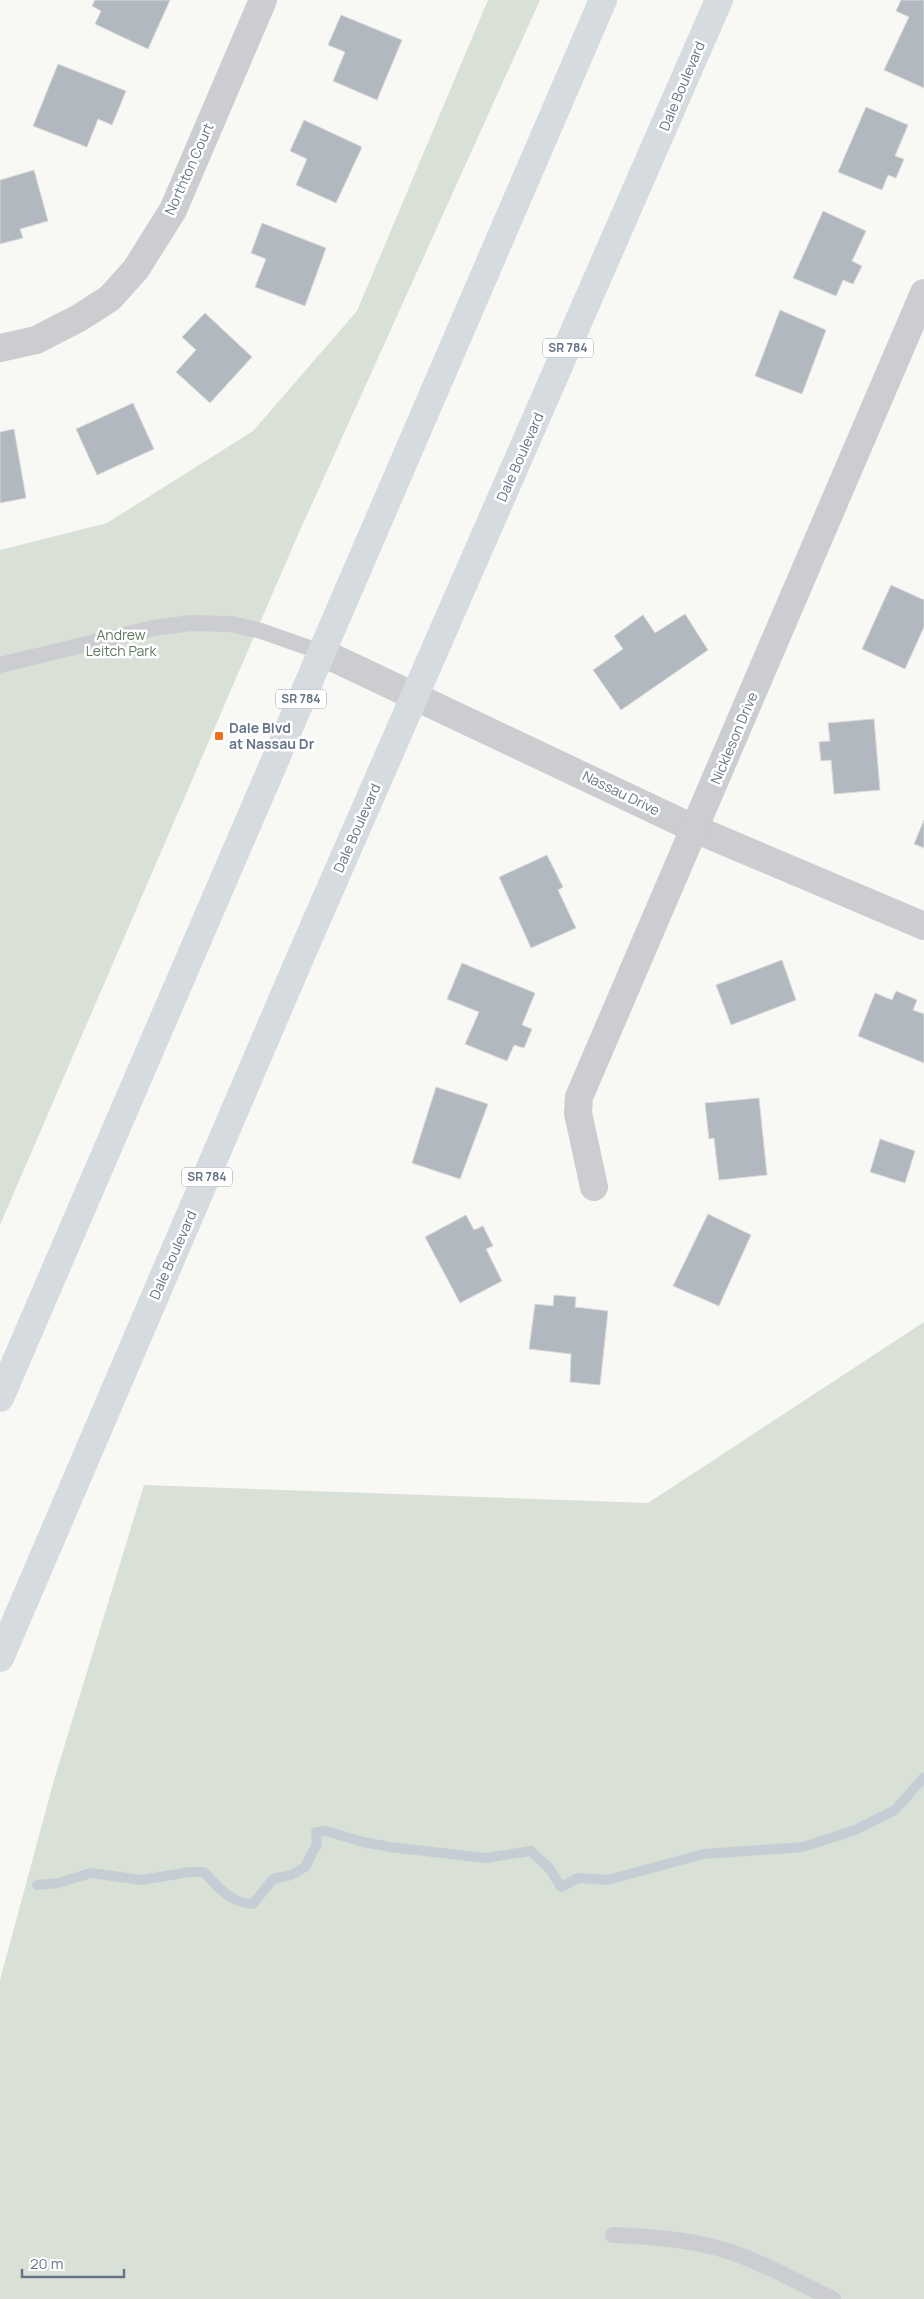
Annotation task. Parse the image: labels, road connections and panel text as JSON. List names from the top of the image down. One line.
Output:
{"streets":{"main road":["Dale Boulevard","SR 784"],"street":["Northton Court","Nickleson Drive","Nassau Drive"]},"crossings":[["Dale Boulevard","Nassau Drive"],["SR 784","Nassau Drive"],["Nickleson Drive","Nassau Drive"]],"parks":["Andrew Leitch Park"],"places":{"transit":["Dale Blvd at Nassau Dr"]},"scale_bar":"20 m"}
